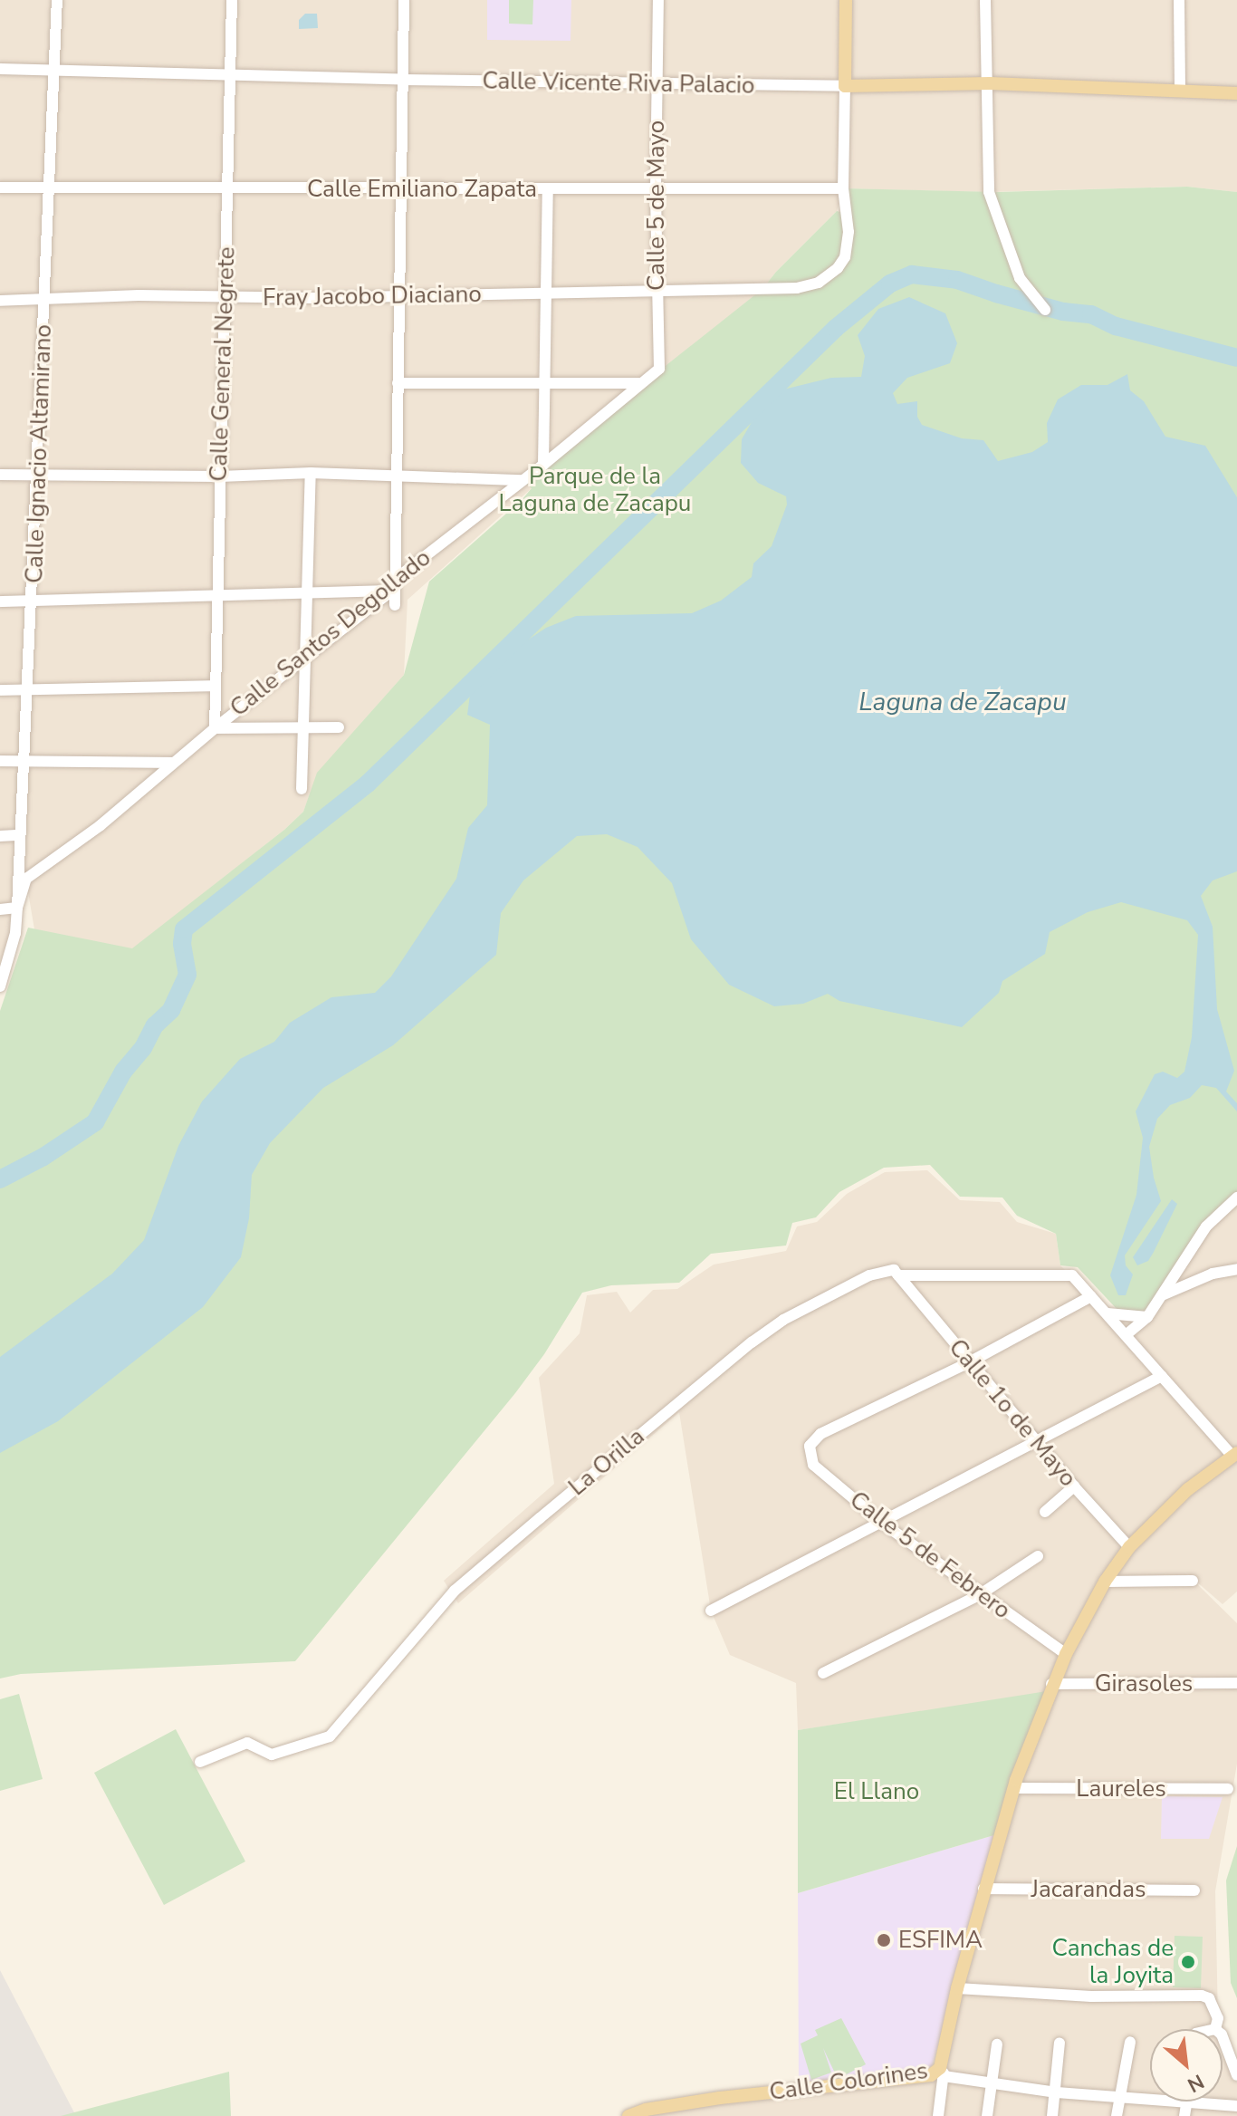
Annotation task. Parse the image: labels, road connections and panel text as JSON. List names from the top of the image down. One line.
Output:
{"streets":{"main road":["Calle Vicente Riva Palacio","Calle Colorines"],"street":["Calle Emiliano Zapata","Calle 5 de Mayo","Fray Jacobo Diaciano","Calle General Negrete","Calle Ignacio Altamirano","Calle Santos Degollado","Calle 1o de Mayo","La Orilla","Calle 5 de Febrero","Girasoles","Laureles","Jacarandas"]},"crossings":[["Calle Vicente Riva Palacio","Calle 5 de Mayo"],["Calle Vicente Riva Palacio","Fray Jacobo Diaciano"],["Calle Vicente Riva Palacio","Calle General Negrete"],["Calle Vicente Riva Palacio","Calle Ignacio Altamirano"],["Calle Emiliano Zapata","Calle 5 de Mayo"],["Calle Emiliano Zapata","Fray Jacobo Diaciano"],["Calle Emiliano Zapata","Calle General Negrete"],["Calle Emiliano Zapata","Calle Ignacio Altamirano"],["Calle 5 de Mayo","Fray Jacobo Diaciano"],["Calle 5 de Mayo","Calle Santos Degollado"],["Fray Jacobo Diaciano","Calle General Negrete"],["Fray Jacobo Diaciano","Calle Ignacio Altamirano"],["Calle General Negrete","Calle Santos Degollado"],["Calle 1o de Mayo","La Orilla"],["Calle 1o de Mayo","Calle 5 de Febrero"]],"water":["Laguna de Zacapu"],"parks":["Parque de la Laguna de Zacapu","El Llano"],"places":["ESFIMA","Canchas de la Joyita"],"north":"bottom right"}
